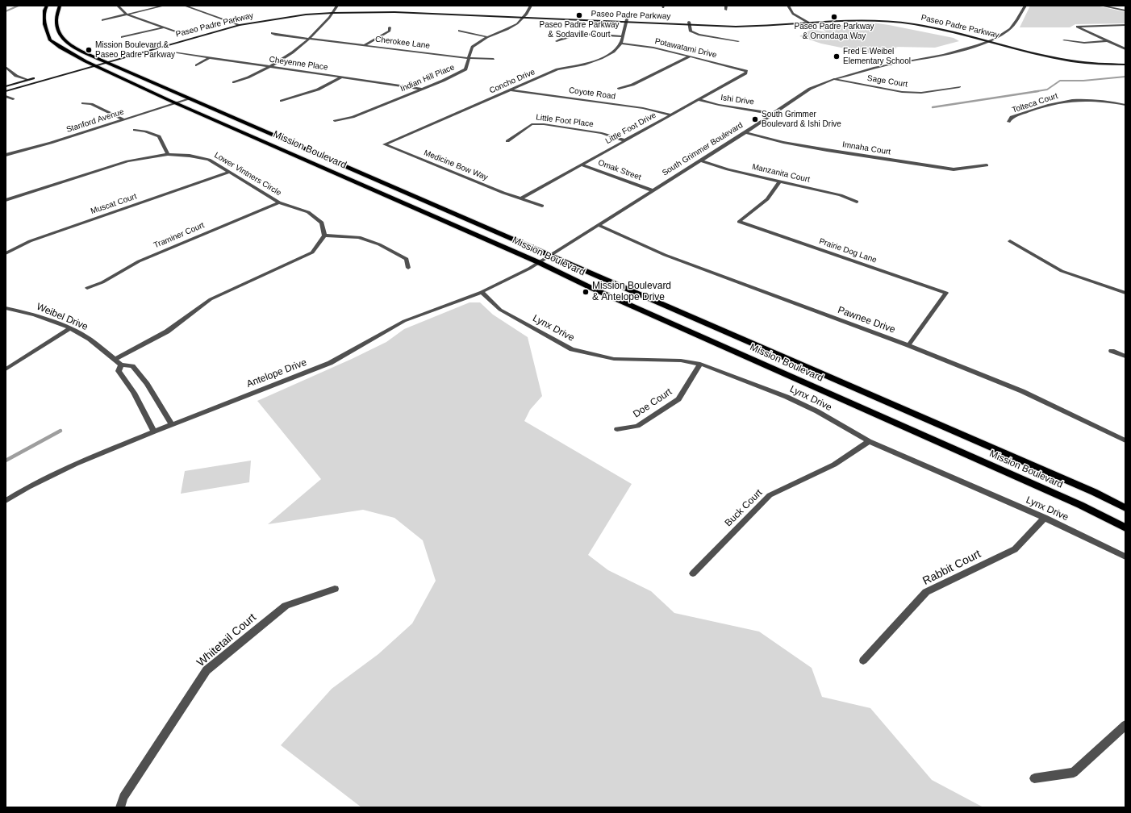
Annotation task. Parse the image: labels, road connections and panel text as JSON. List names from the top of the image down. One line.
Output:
{"streets":{"main road":["Paseo Padre Parkway","Mission Boulevard"],"street":["Cherokee Lane","Potawatami Drive","Cheyenne Place","Indian Hill Place","Concho Drive","Sage Court","Coyote Road","Ishi Drive","Tolteca Court","Stanford Avenue","Little Foot Place","Little Foot Drive","Imnaha Court","South Grimmer Boulevard","Medicine Bow Way","Omak Street","Manzanita Court","Lower Vintners Circle","Muscat Court","Traminer Court","Prairie Dog Lane","Weibel Drive","Pawnee Drive","Lynx Drive","Antelope Drive","Doe Court","Buck Court","Rabbit Court","Whitetail Court"]},"crossings":[["Paseo Padre Parkway","Indian Hill Place"],["Paseo Padre Parkway","South Grimmer Boulevard"],["Paseo Padre Parkway","Mission Boulevard"],["Cherokee Lane","Indian Hill Place"],["Potawatami Drive","Concho Drive"],["Potawatami Drive","Little Foot Drive"],["Cheyenne Place","Indian Hill Place"],["Concho Drive","Coyote Road"],["Concho Drive","Medicine Bow Way"],["Sage Court","South Grimmer Boulevard"],["Coyote Road","Little Foot Drive"],["Ishi Drive","Little Foot Drive"],["Ishi Drive","South Grimmer Boulevard"],["Stanford Avenue","Mission Boulevard"],["Little Foot Place","Little Foot Drive"],["Little Foot Drive","Medicine Bow Way"],["Little Foot Drive","Omak Street"],["Imnaha Court","South Grimmer Boulevard"],["South Grimmer Boulevard","Mission Boulevard"],["South Grimmer Boulevard","Omak Street"],["South Grimmer Boulevard","Manzanita Court"],["South Grimmer Boulevard","Pawnee Drive"],["South Grimmer Boulevard","Antelope Drive"],["Mission Boulevard","Antelope Drive"],["Manzanita Court","Prairie Dog Lane"],["Lower Vintners Circle","Muscat Court"],["Lower Vintners Circle","Traminer Court"],["Prairie Dog Lane","Pawnee Drive"],["Weibel Drive","Antelope Drive"],["Lynx Drive","Antelope Drive"],["Lynx Drive","Doe Court"],["Lynx Drive","Buck Court"],["Lynx Drive","Rabbit Court"]],"places":["Paseo Padre Parkway & Sodaville Court","Paseo Padre Parkway & Onondaga Way","Mission Boulevard & Paseo Padre Parkway","Fred E Weibel Elementary School","South Grimmer Boulevard & Ishi Drive","Mission Boulevard & Antelope Drive"]}
